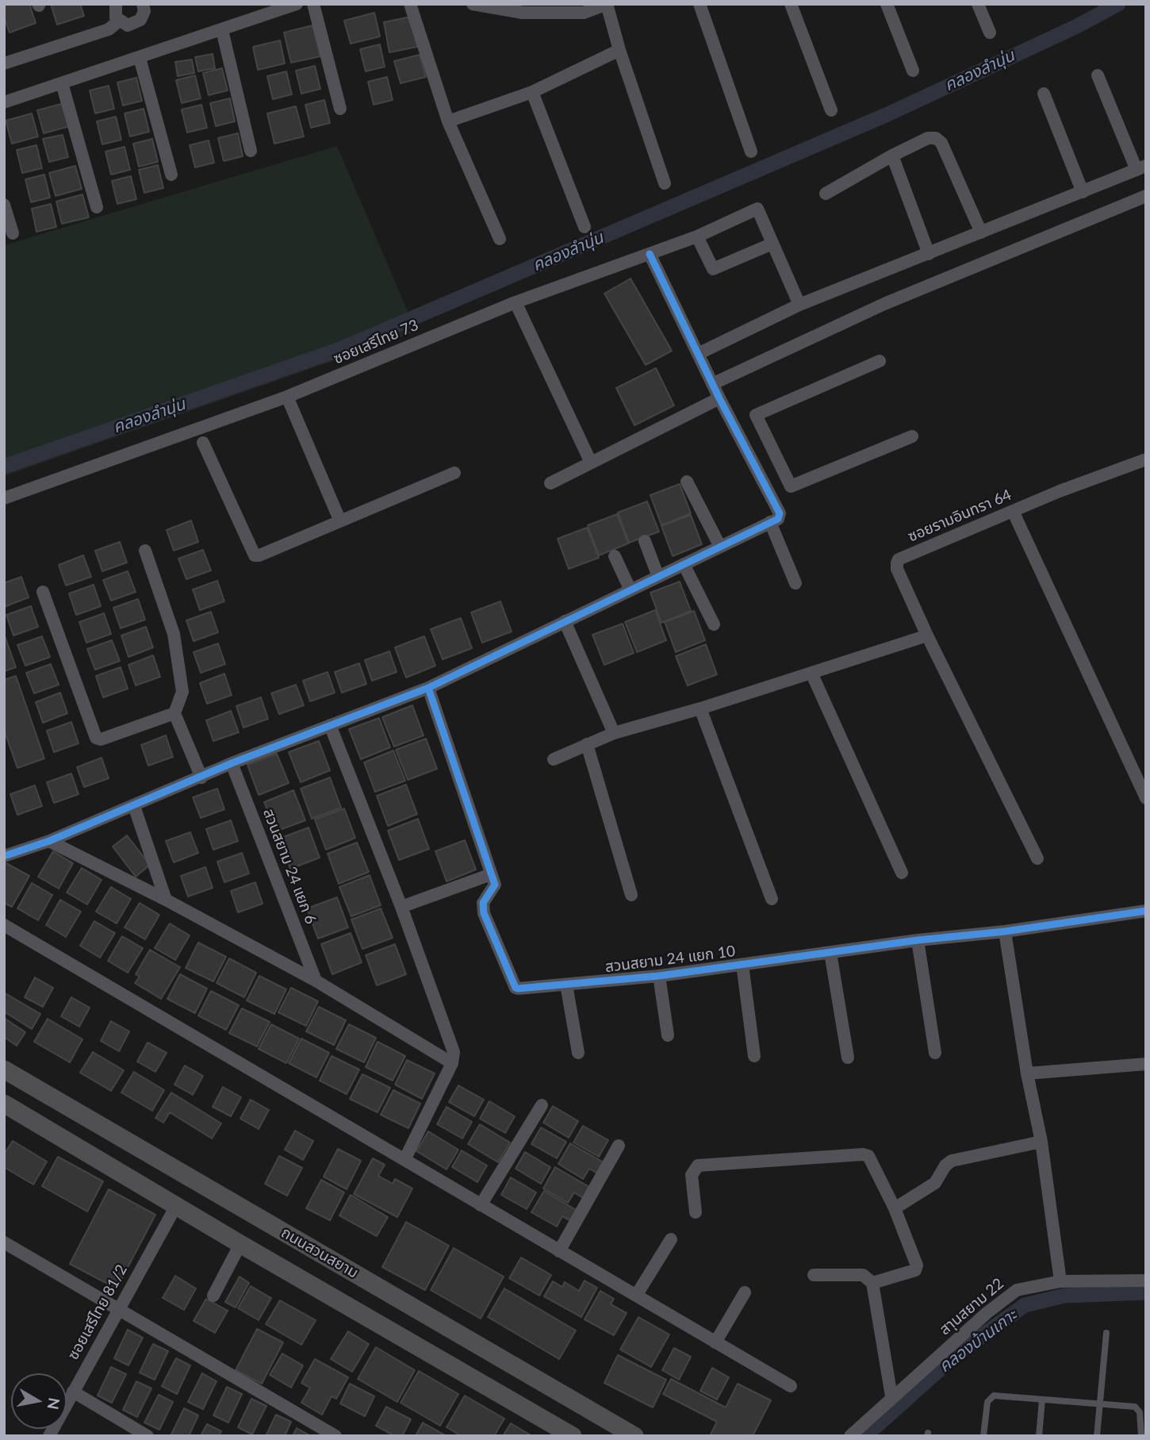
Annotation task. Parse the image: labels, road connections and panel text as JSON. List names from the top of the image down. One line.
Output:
{"streets":{"street":["ซอยเสรีไทย 73","ซอยรามอินทรา 64","สวนสยาม 24 แยก 6","สวนสยาม 24 แยก 10","ถนนสวนสยาม","สาุนสยาม 22","ซอยเสรีไทย 81/2"]},"crossings":[["ถนนสวนสยาม","ซอยเสรีไทย 81/2"]],"water":["คลองลำนุ่น","คลองบ้านเกาะ"],"north":"right"}
